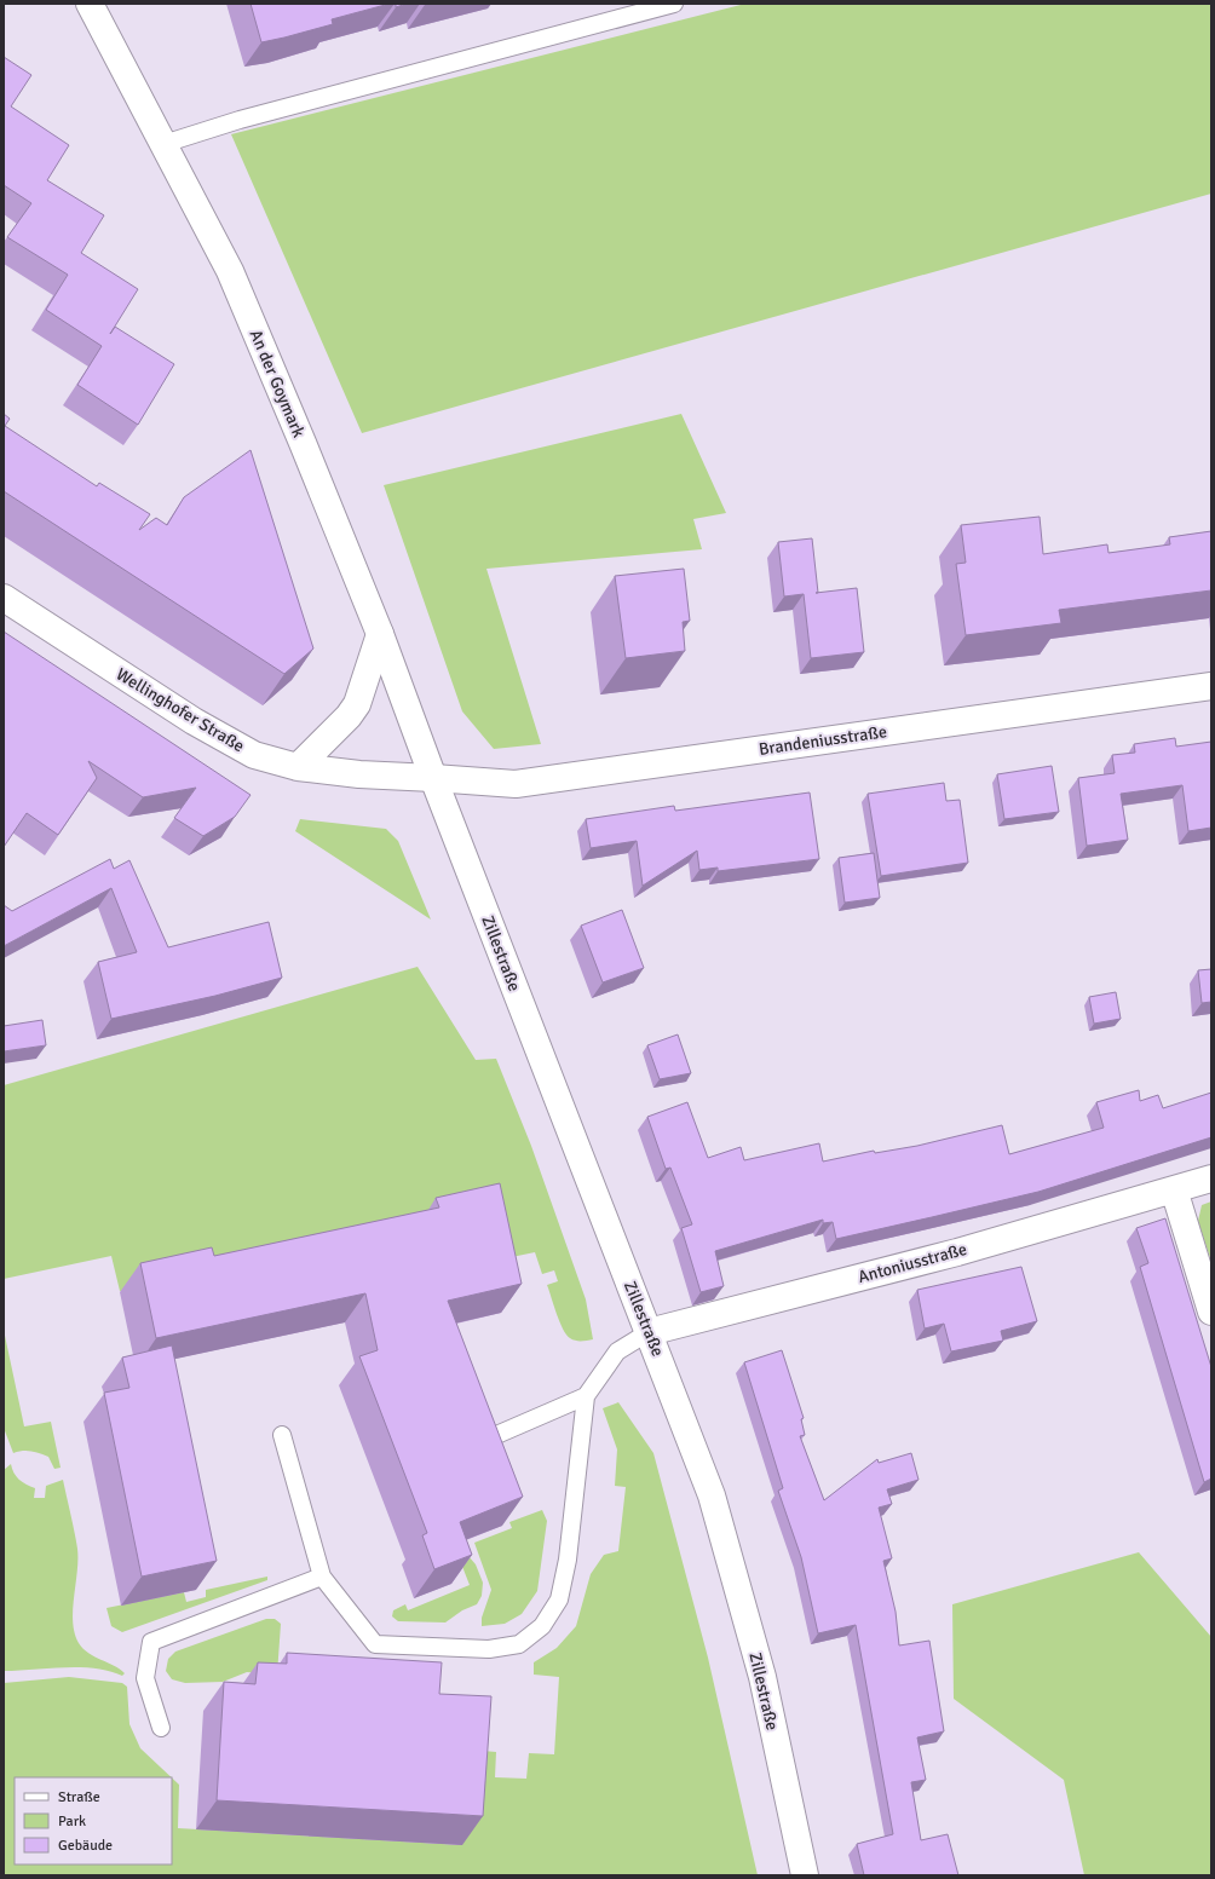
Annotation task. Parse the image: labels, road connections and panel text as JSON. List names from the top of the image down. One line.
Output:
{"streets":{"street":["An der Goymark","Wellinghofer Straße","Brandeniusstraße","Zillestraße","Antoniusstraße"]},"crossings":[["An der Goymark","Wellinghofer Straße"],["An der Goymark","Brandeniusstraße"],["An der Goymark","Zillestraße"],["Wellinghofer Straße","Brandeniusstraße"],["Wellinghofer Straße","Zillestraße"],["Brandeniusstraße","Zillestraße"],["Zillestraße","Antoniusstraße"]],"legend":["Straße","Park","Gebäude"]}
